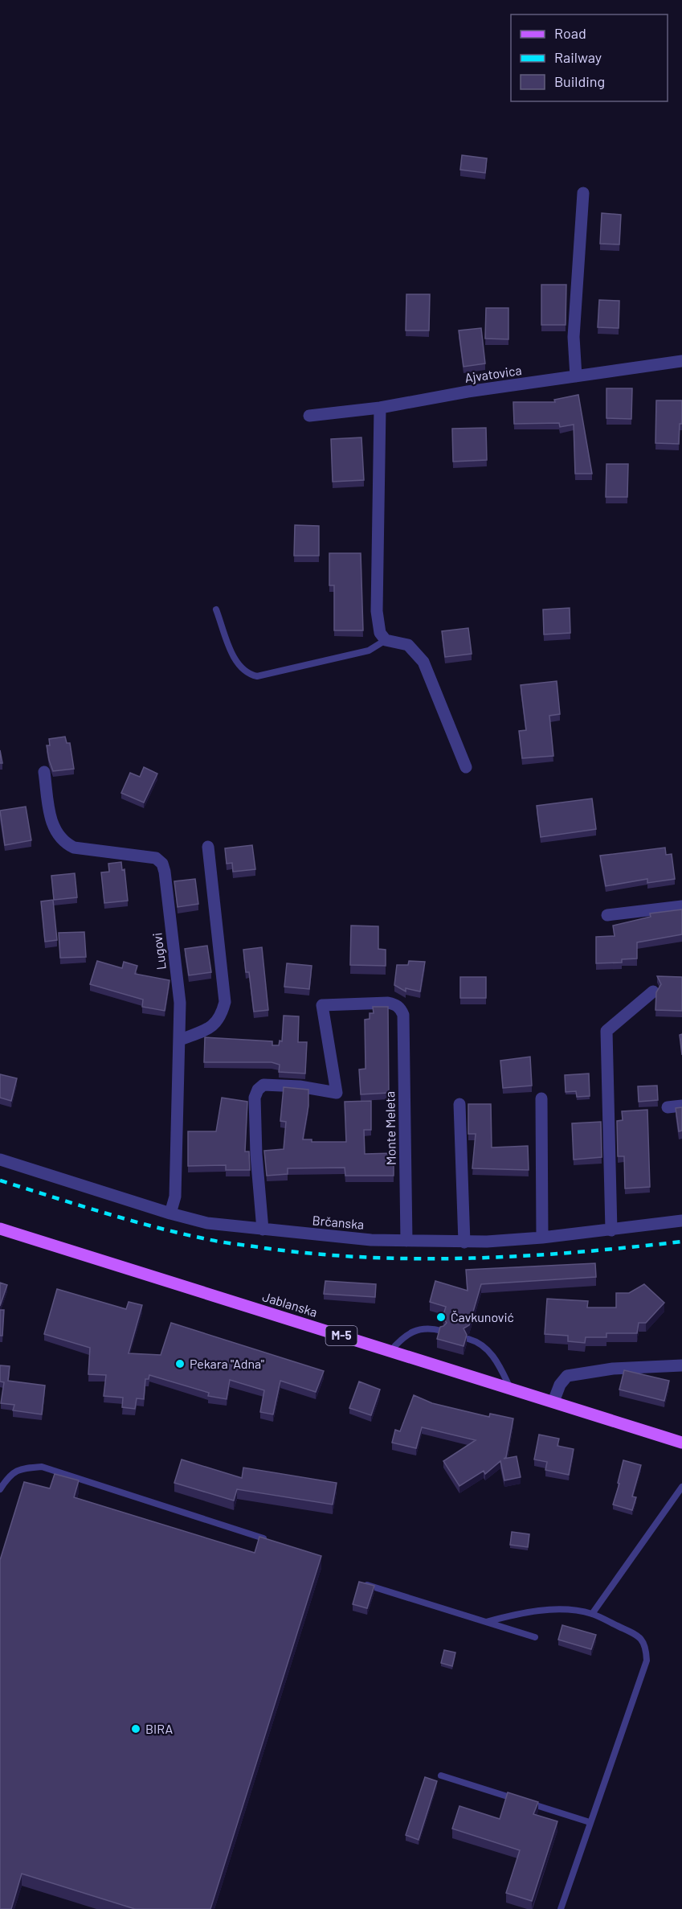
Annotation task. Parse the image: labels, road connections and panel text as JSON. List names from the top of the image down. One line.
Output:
{"streets":{"main road":["Jablanska","M-5"],"street":["Ajvatovica","Lugovi","Monte Meleta","Brčanska"]},"crossings":[["Lugovi","Brčanska"],["Monte Meleta","Brčanska"]],"places":["Čavkunović","Pekara \"Adna\"","BIRA"],"legend":["Road","Railway","Building"]}
